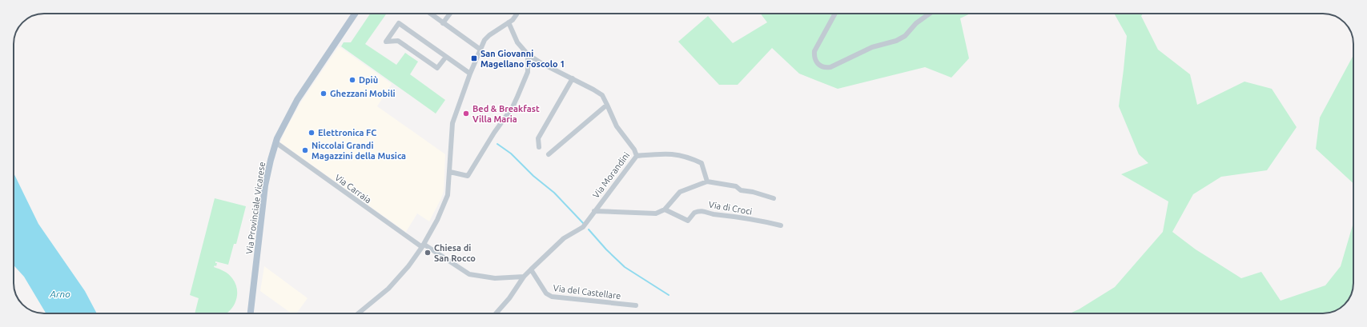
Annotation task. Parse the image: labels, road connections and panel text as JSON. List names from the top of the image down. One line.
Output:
{"streets":{"main road":["Via Provinciale Vicarese"],"street":["Via Morandini","Via Carraia","Via di Croci","Via del Castellare"]},"crossings":[["Via Morandini","Via Carraia"],["Via Morandini","Via del Castellare"],["Via Carraia","Via Provinciale Vicarese"]],"water":["Arno"],"places":{"transit":["San Giovanni Magellano Foscolo 1"],"other":["Dpiù","Ghezzani Mobili","Bed & Breakfast Villa Maria","Elettronica FC","Niccolai Grandi Magazzini della Musica","Chiesa di San Rocco"]}}
